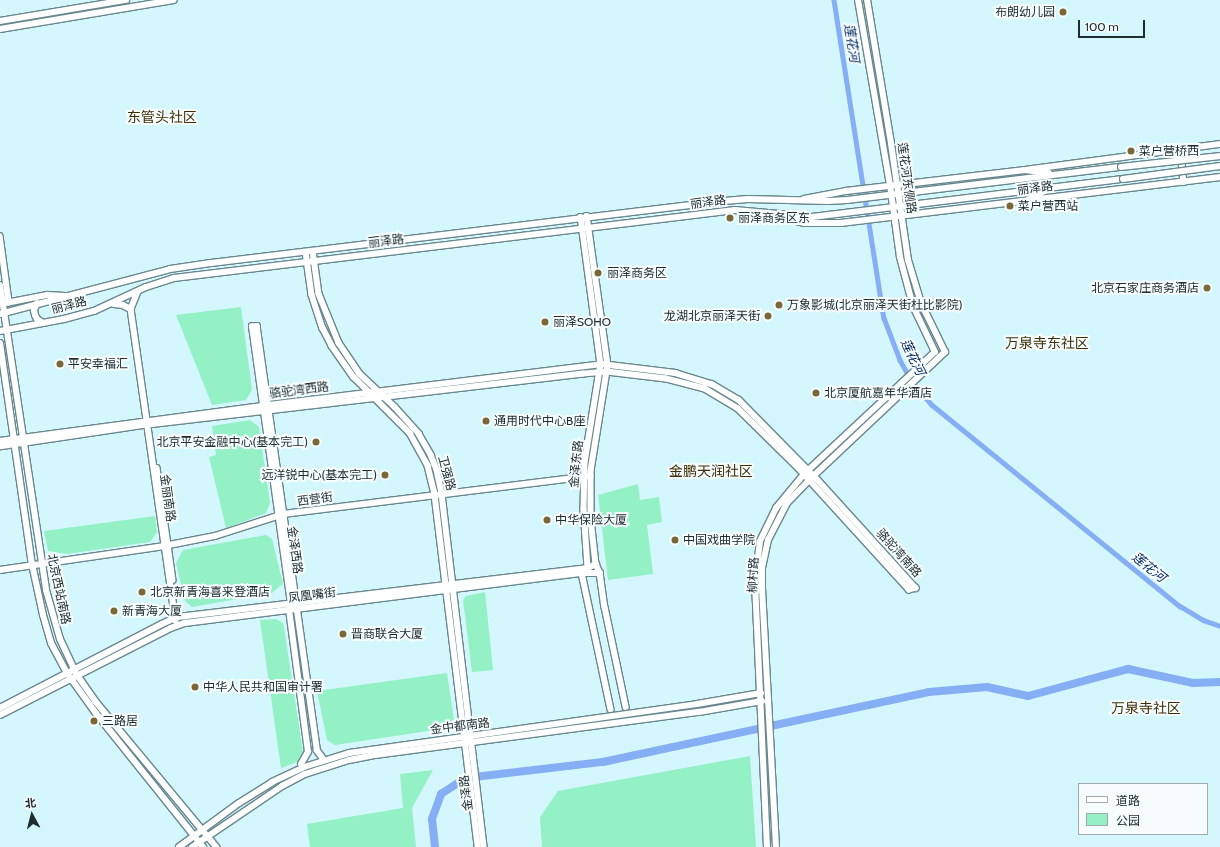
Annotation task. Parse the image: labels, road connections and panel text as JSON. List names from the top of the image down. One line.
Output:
{"streets":{"main road":["莲花河东侧路","丽泽路","柳村路","北京西站南路","金中都南路"],"street":["骆驼湾西路","金泽东路","卫强路","金丽南路","西营街","金泽西路","骆驼湾南路","凤凰嘴街","金泽路"]},"crossings":[["莲花河东侧路","丽泽路"],["莲花河东侧路","柳村路"],["丽泽路","金泽东路"],["丽泽路","卫强路"],["丽泽路","金丽南路"],["丽泽路","北京西站南路"],["骆驼湾西路","金泽东路"],["骆驼湾西路","卫强路"],["骆驼湾西路","金丽南路"],["骆驼湾西路","金泽西路"],["骆驼湾西路","骆驼湾南路"],["骆驼湾西路","北京西站南路"],["金泽东路","西营街"],["金泽东路","骆驼湾南路"],["金泽东路","凤凰嘴街"],["卫强路","西营街"],["卫强路","凤凰嘴街"],["卫强路","金中都南路"],["卫强路","金泽路"],["金丽南路","西营街"],["金丽南路","凤凰嘴街"],["西营街","金泽西路"],["西营街","北京西站南路"],["金泽西路","凤凰嘴街"],["骆驼湾南路","柳村路"],["柳村路","金中都南路"],["北京西站南路","凤凰嘴街"],["北京西站南路","金中都南路"],["金中都南路","金泽路"]],"districts":["东管头社区","万泉寺东社区","金鹏天润社区","万泉寺社区"],"water":["莲花河"],"places":["布朗幼儿园","菜户营桥西","菜户营西站","丽泽商务区东","丽泽商务区","北京石家庄商务酒店","万象影城(北京丽泽天街杜比影院)","龙湖北京丽泽天街","丽泽SOHO","平安幸福汇","北京厦航嘉年华酒店","通用时代中心B座","北京平安金融中心(基本完工)","远洋锐中心(基本完工)","中华保险大厦","中国戏曲学院","北京新青海喜来登酒店","新青海大厦","晋商联合大厦","中华人民共和国审计署","三路居"],"legend":["道路","公园"],"scale_bar":"100 m","north":"top"}
